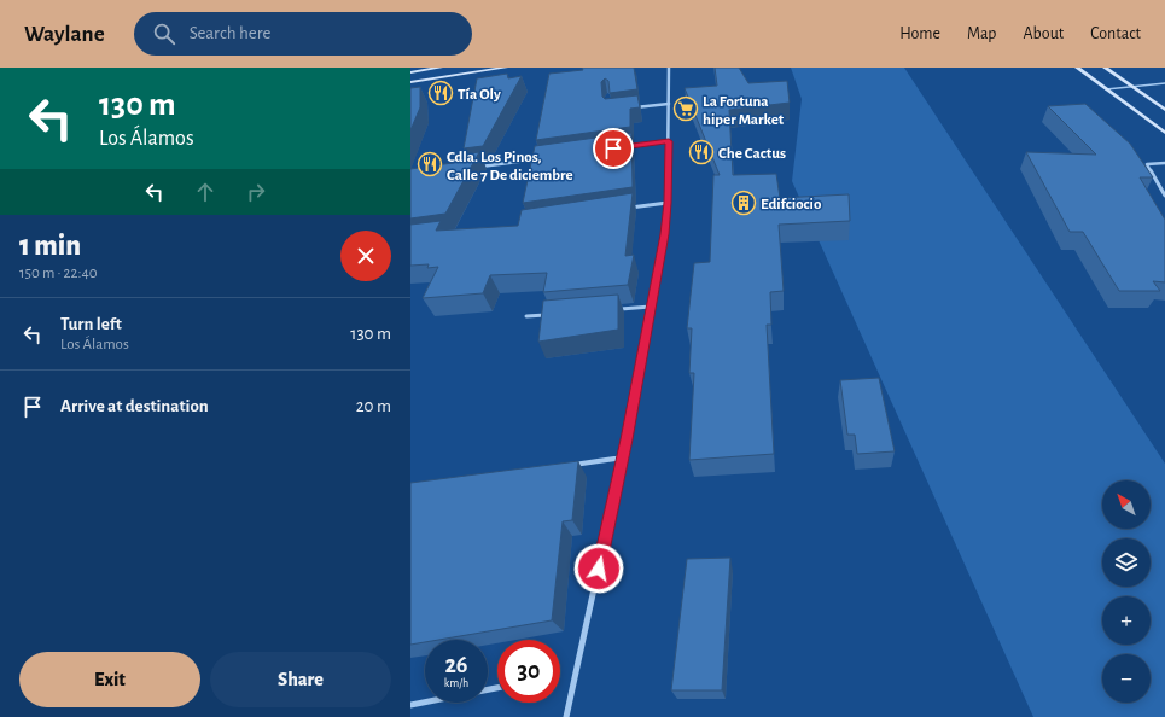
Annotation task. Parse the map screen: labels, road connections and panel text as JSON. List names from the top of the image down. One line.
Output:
{"places":{"restaurant":["Tía Oly","Che Cactus","Cdla. Los Pinos, Calle 7 De diciembre"],"supermarket":["La Fortuna hiper Market"],"building":["Edifciocio"]},"north":"top left","page":{"header":"Waylane","search":"Search here","nav":["Home","Map","About","Contact"],"turn":["130 m","Los Álamos"],"heading":["1 min","150 m · 22:40"],"list":[{"name":"Turn left","note":"Los Álamos","value":"130 m"},{"name":"Arrive at destination","value":"20 m"}],"map_buttons":["+","−"],"speed":"26 km/h","limit":"30","buttons":["Exit","Share"]}}
